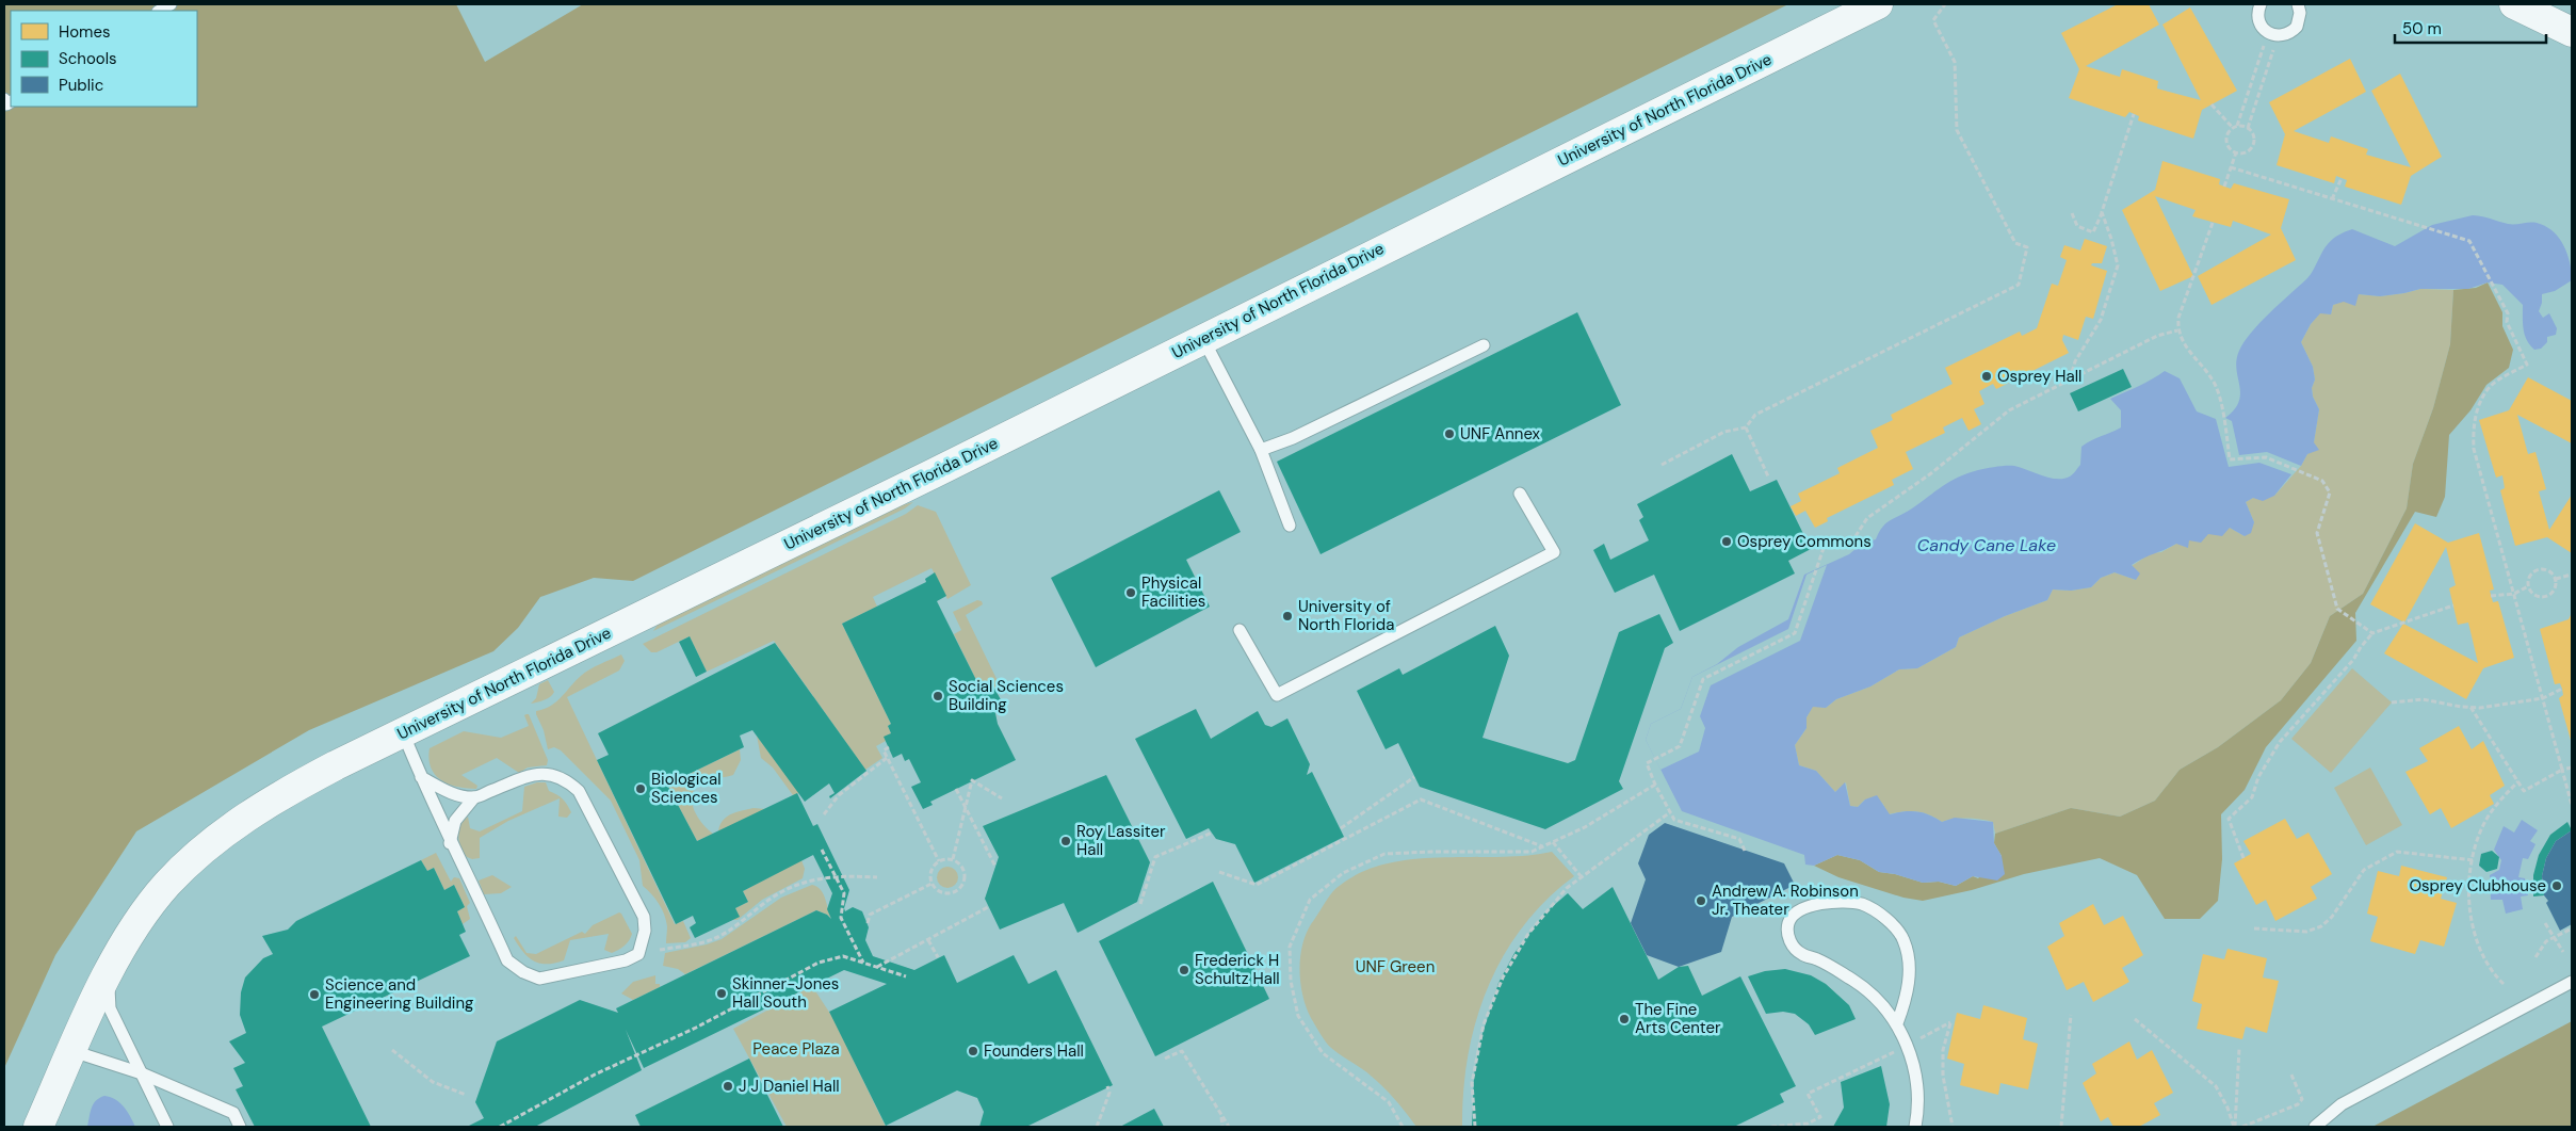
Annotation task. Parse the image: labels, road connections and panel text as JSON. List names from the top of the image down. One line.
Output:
{"streets":{"street":["University of North Florida Drive"]},"water":["Candy Cane Lake"],"parks":["UNF Green","Peace Plaza"],"places":["Osprey Hall","UNF Annex","Osprey Commons","Physical Facilities","University of North Florida","Social Sciences Building","Biological Sciences","Roy Lassiter Hall","Osprey Clubhouse","Andrew A. Robinson Jr. Theater","Frederick H Schultz Hall","Skinner-Jones Hall South","Science and Engineering Building","The Fine Arts Center","Founders Hall","J J Daniel Hall"],"legend":["Homes","Schools","Public"],"scale_bar":"50 m"}
